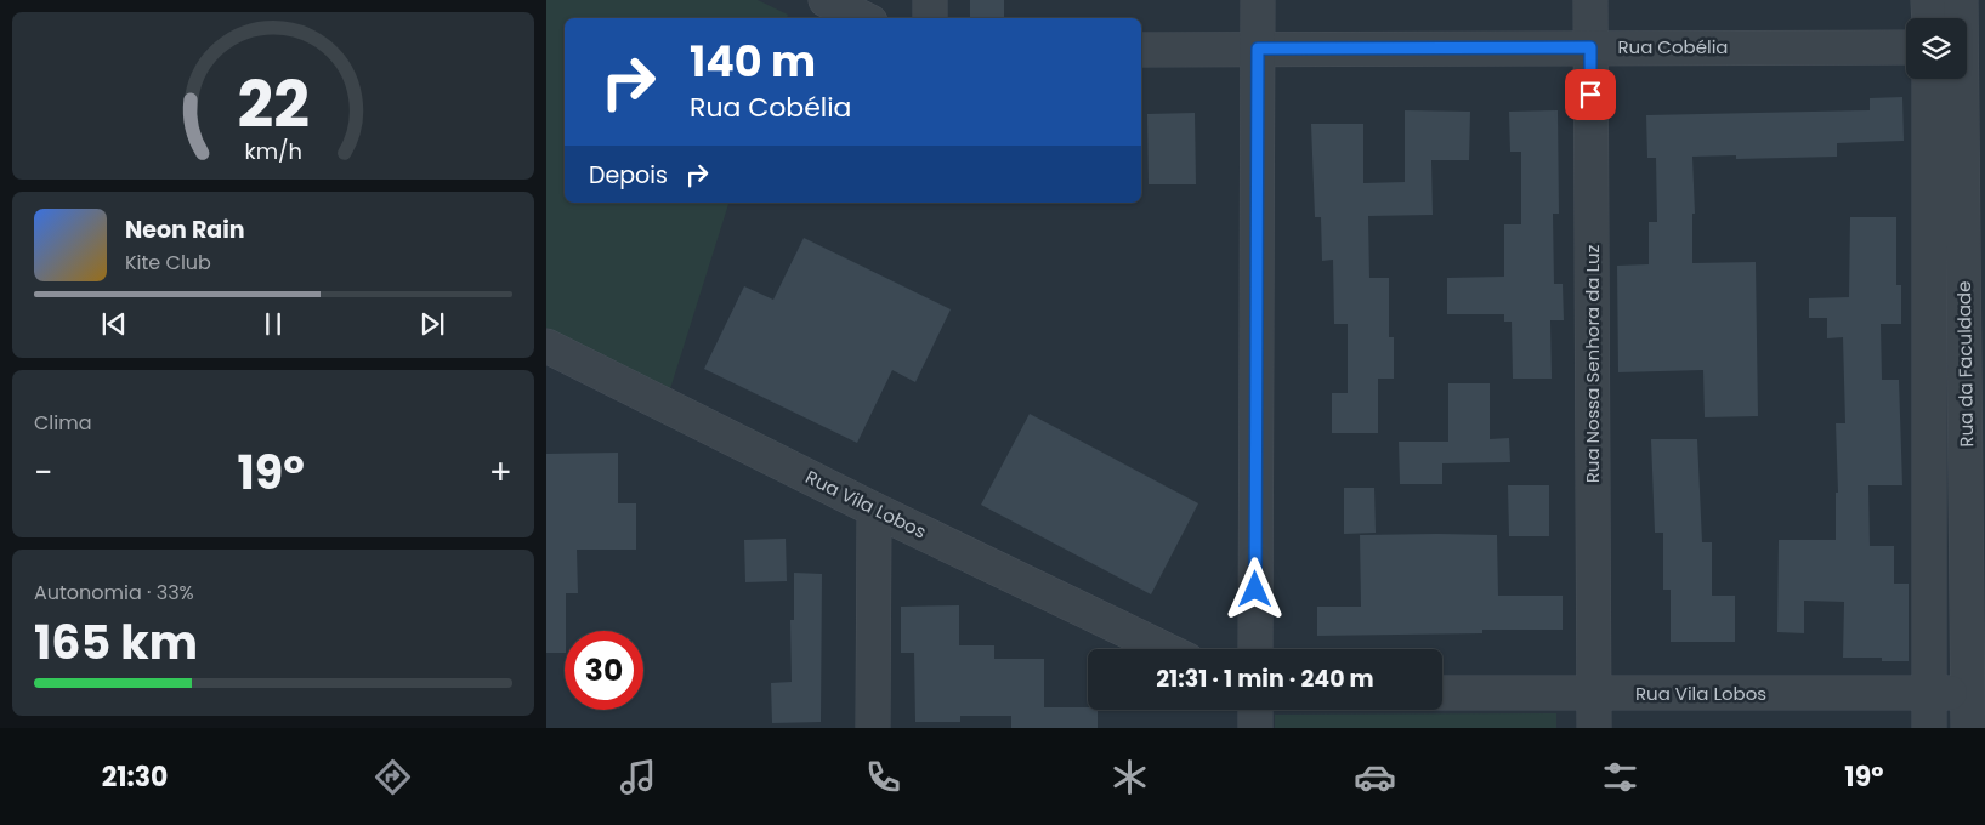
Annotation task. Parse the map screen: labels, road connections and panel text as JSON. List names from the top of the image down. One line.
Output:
{"streets":{"street":["Rua Cobélia","Rua Nossa Senhora da Luz","Rua da Faculdade","Rua Vila Lobos"]},"crossings":[["Rua Cobélia","Rua Nossa Senhora da Luz"],["Rua Nossa Senhora da Luz","Rua Vila Lobos"],["Rua da Faculdade","Rua Vila Lobos"]],"page":{"turn":["140 m","Rua Cobélia"],"then":"Depois","song":["Neon Rain","Kite Club"],"tile":["Clima",["Autonomia · 33%","165 km"]],"heat":["−","19°","+"],"limit":"30","trip":"21:31 · 1 min · 240 m","tabs":["21:30","19°"],"gauge":["22","km/h"]}}
